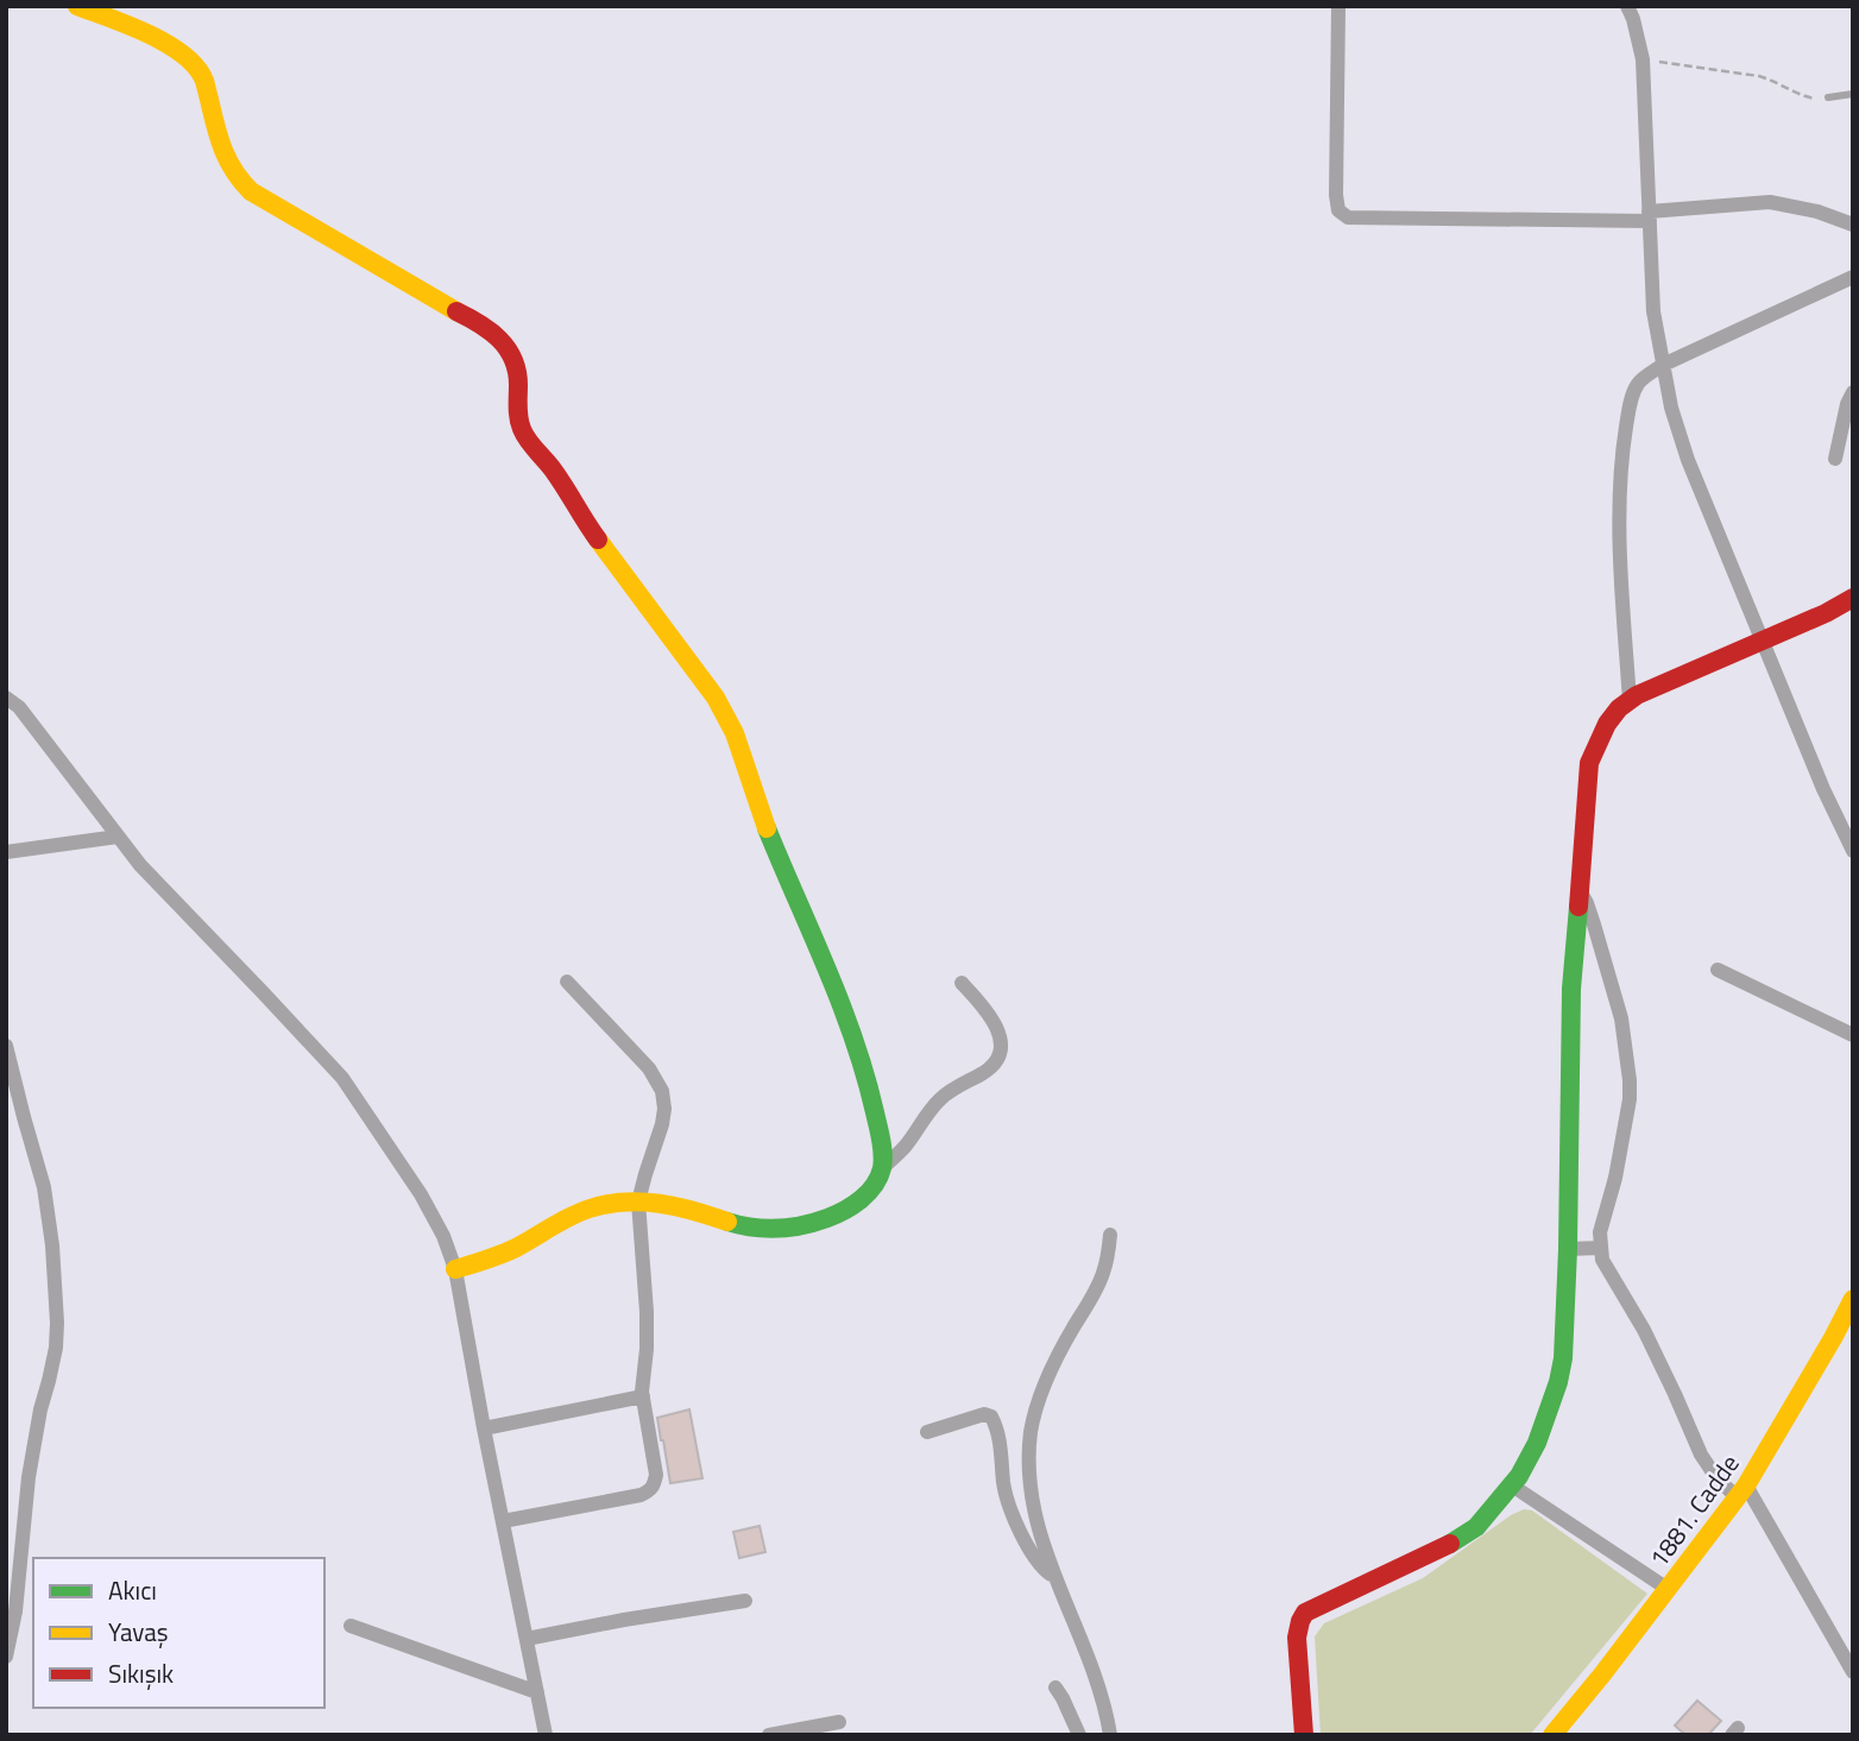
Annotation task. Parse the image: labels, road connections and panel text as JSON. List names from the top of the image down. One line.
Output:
{"streets":{"street":["1881. Cadde"]},"legend":["Akıcı","Yavaş","Sıkışık"]}
